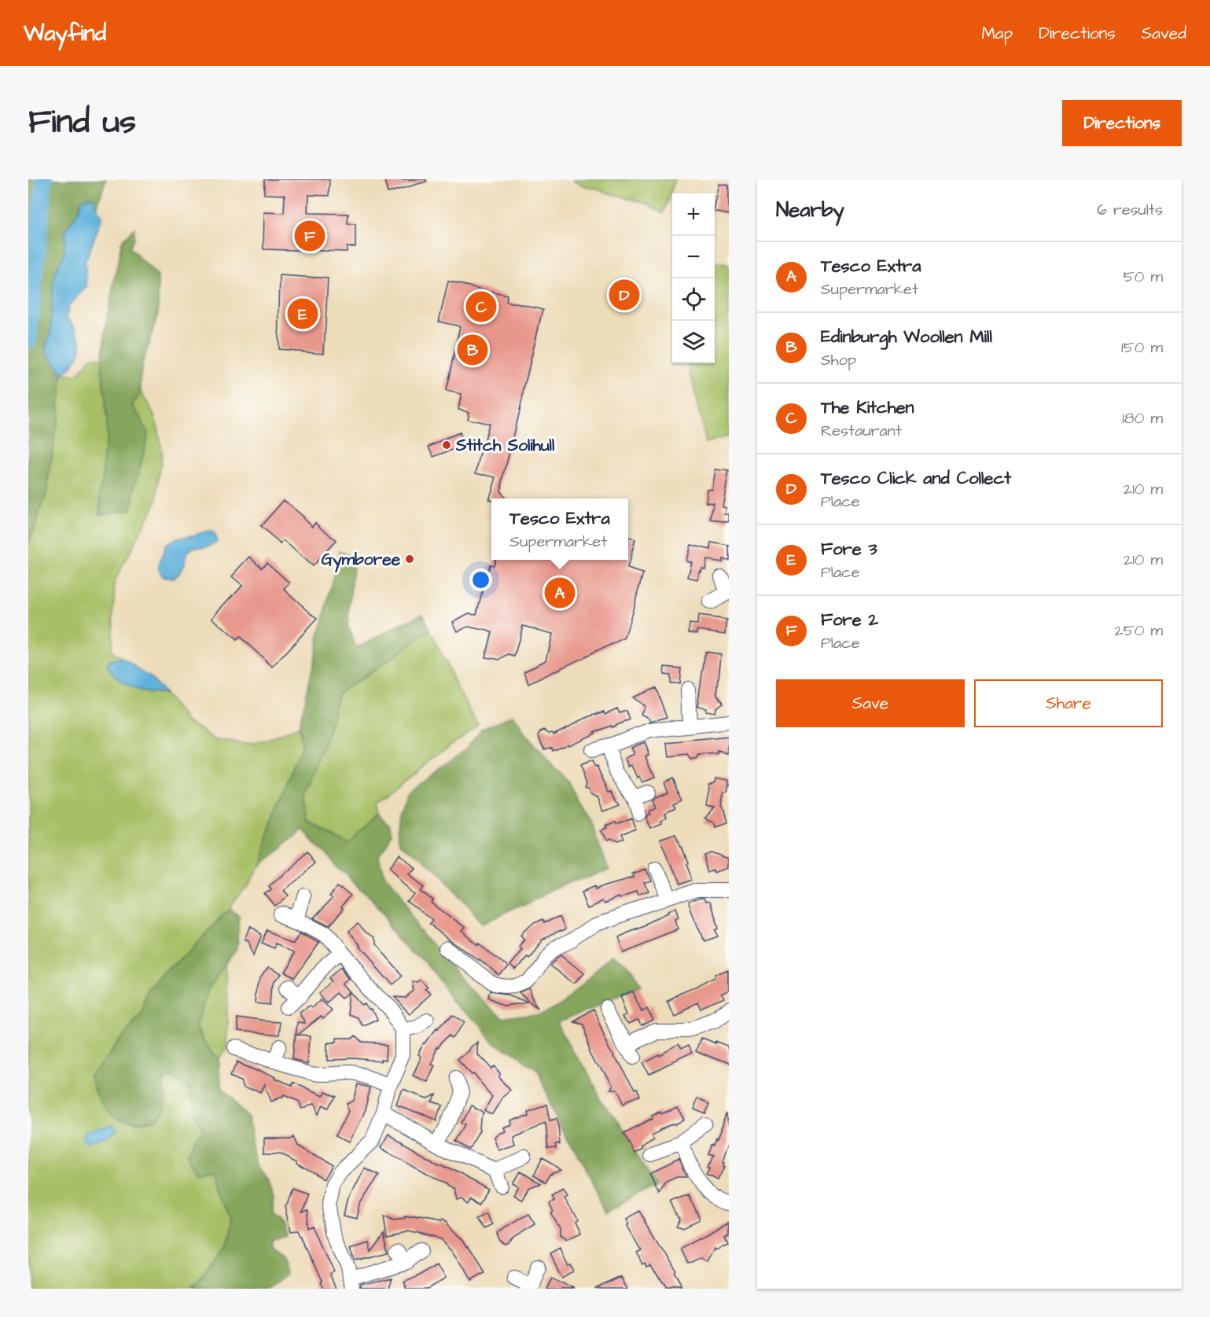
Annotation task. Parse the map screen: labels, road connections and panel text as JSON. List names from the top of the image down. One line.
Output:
{"places":["Stitch Solihull","Gymboree"],"page":{"header":"Wayfind","nav":["Map","Directions","Saved"],"title":"Find us","buttons":["Directions",["Save","Share"]],"heading":["Nearby","6 results"],"map_buttons":["+","−"],"pins":["F","D","C","E","B","A"],"list":[{"mark":"A","name":"Tesco Extra","note":"Supermarket","value":"50 m"},{"mark":"B","name":"Edinburgh Woollen Mill","note":"Shop","value":"150 m"},{"mark":"C","name":"The Kitchen","note":"Restaurant","value":"180 m"},{"mark":"D","name":"Tesco Click and Collect","note":"Place","value":"210 m"},{"mark":"E","name":"Fore 3","note":"Place","value":"210 m"},{"mark":"F","name":"Fore 2","note":"Place","value":"250 m"}],"popup":["Tesco Extra","Supermarket"]}}
